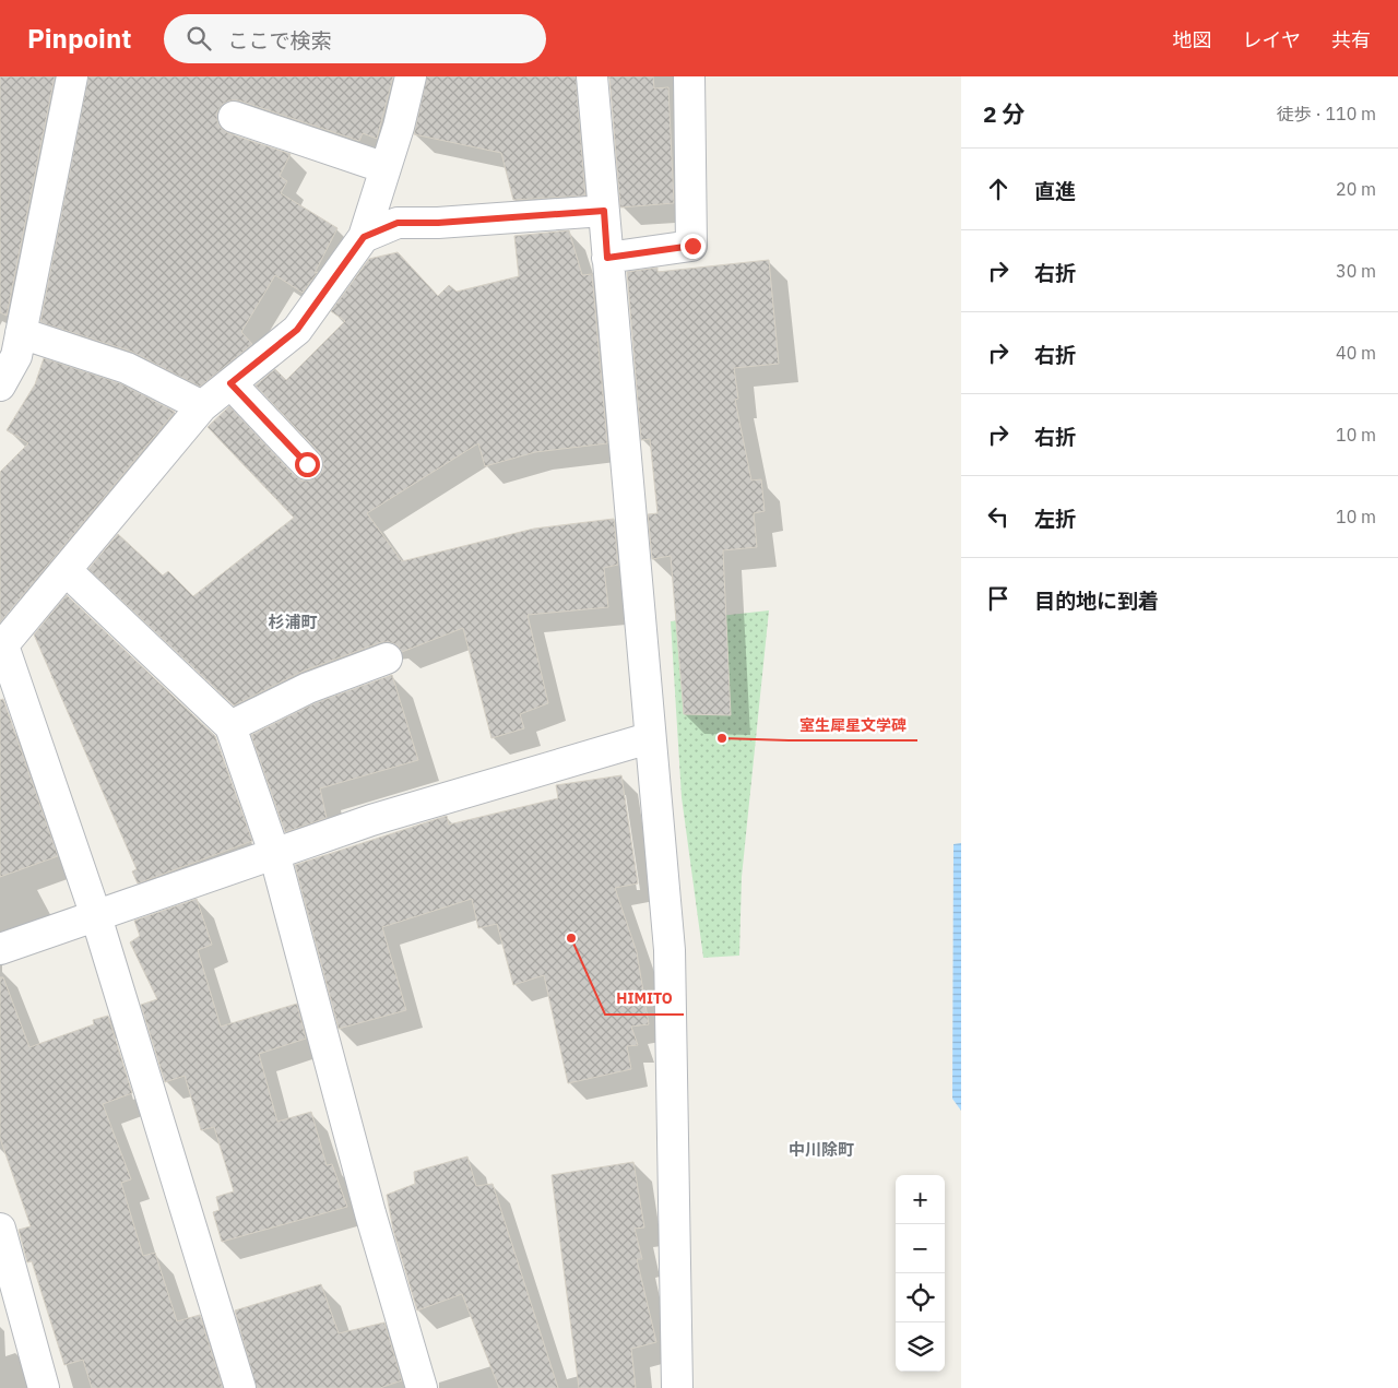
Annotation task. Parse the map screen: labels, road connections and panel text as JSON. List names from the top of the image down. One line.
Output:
{"districts":["杉浦町","中川除町"],"places":["室生犀星文学碑","HIMITO"],"page":{"header":"Pinpoint","search":"ここで検索","nav":["地図","レイヤ","共有"],"heading":["2 分","徒歩 · 110 m"],"list":[["直進","20 m"],["右折","30 m"],["右折","40 m"],["右折","10 m"],["左折","10 m"],"目的地に到着"],"map_buttons":["+","−"]}}
